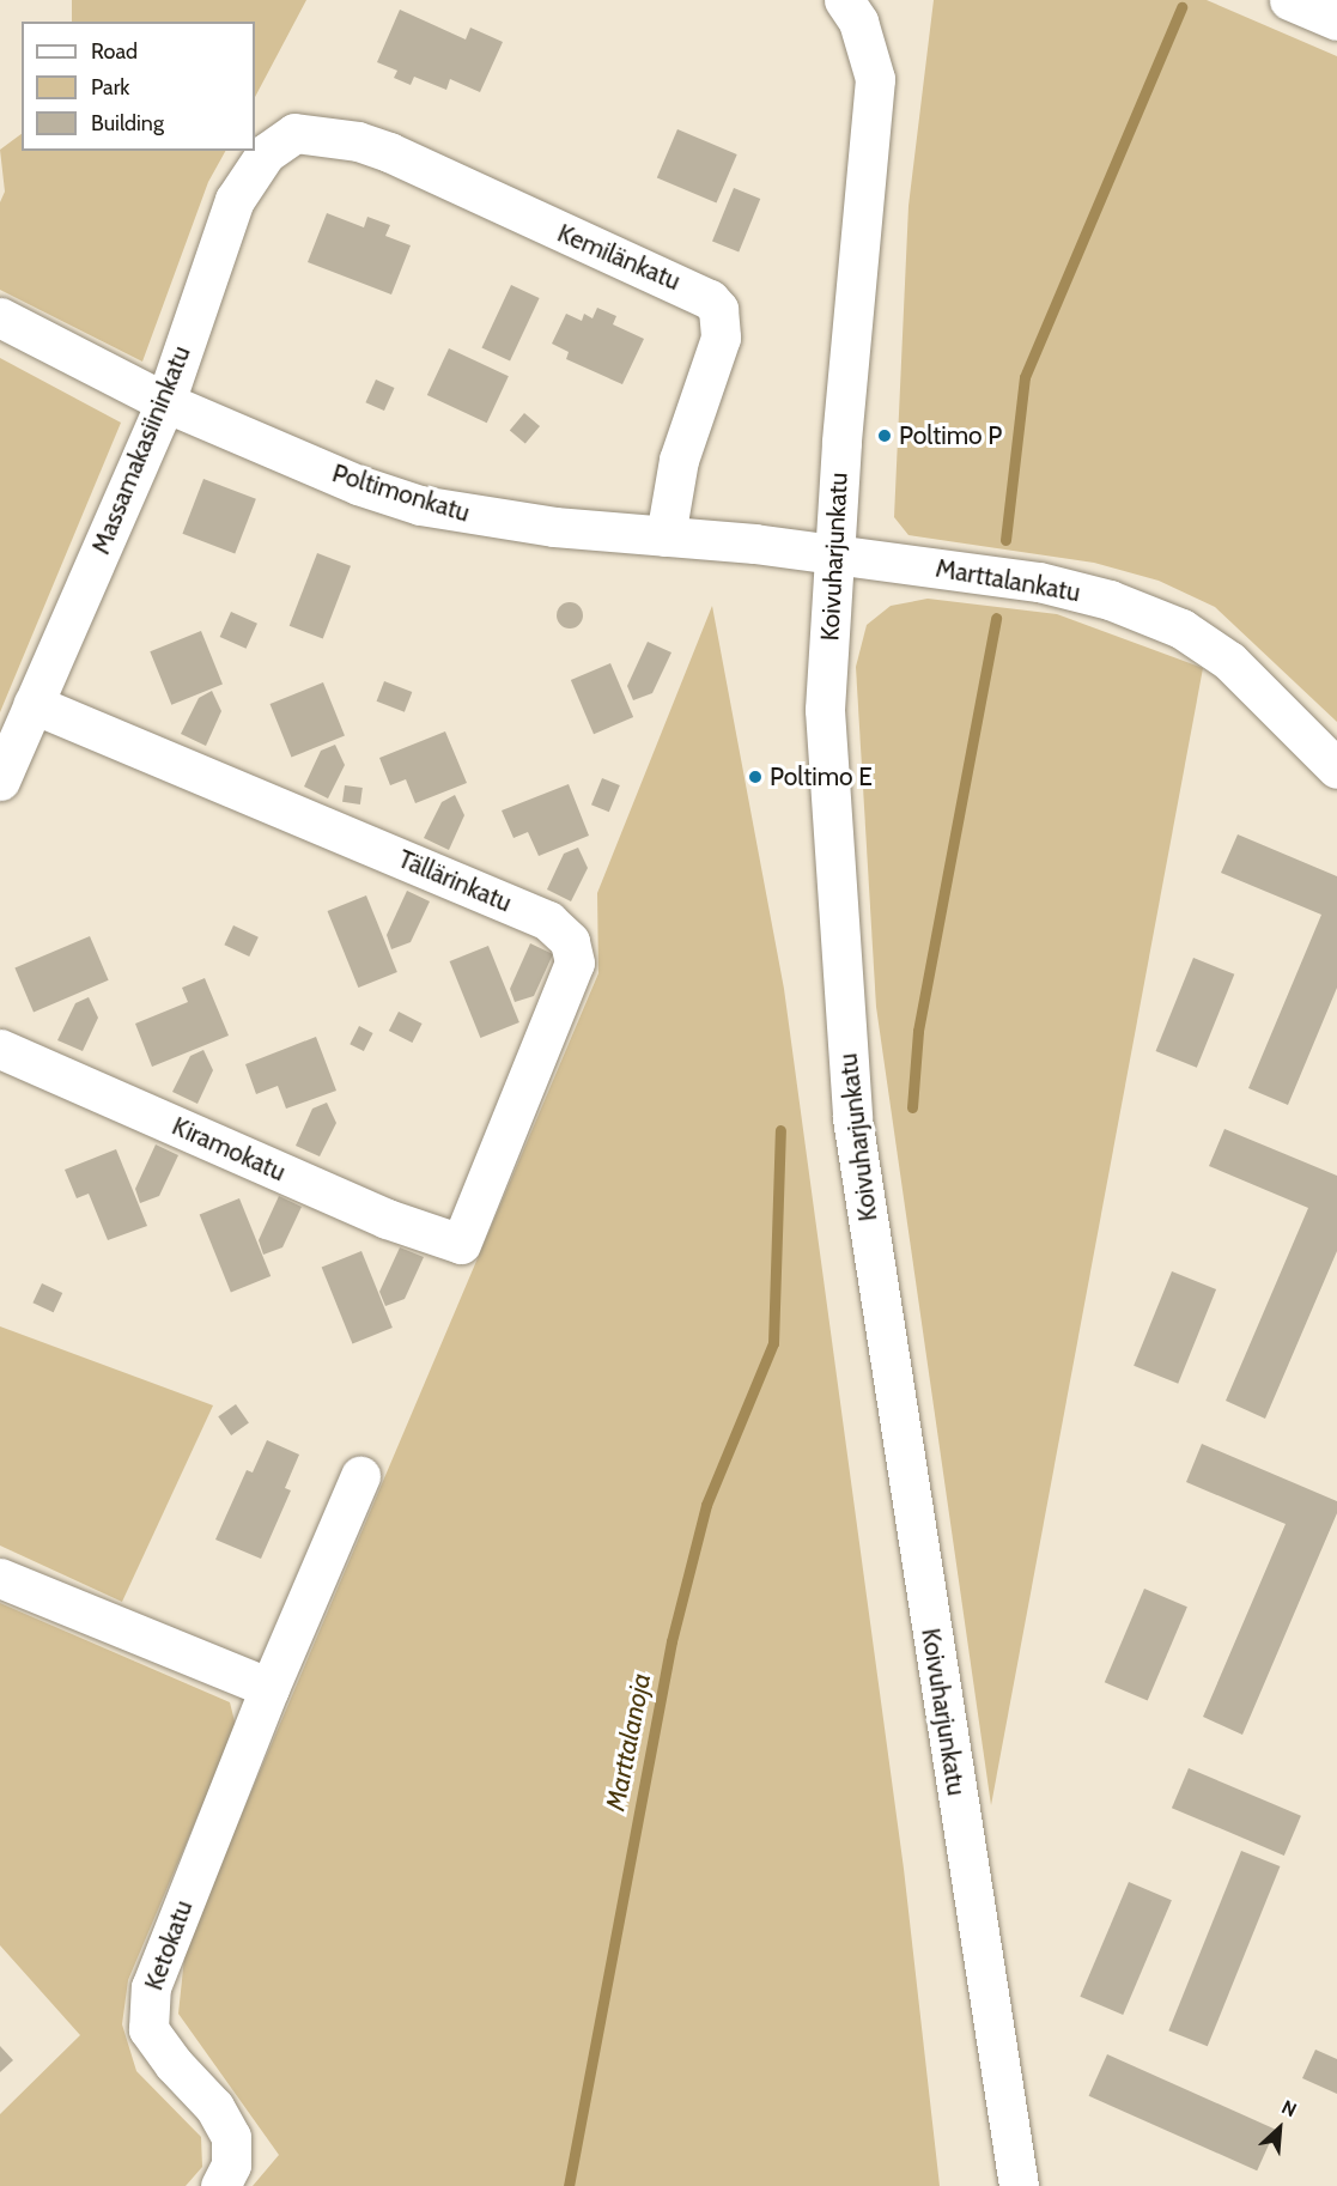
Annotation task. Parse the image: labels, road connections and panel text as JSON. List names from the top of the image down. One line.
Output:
{"streets":{"street":["Kemilänkatu","Massamakasiininkatu","Poltimonkatu","Koivuharjunkatu","Marttalankatu","Tällärinkatu","Kiramokatu","Ketokatu"]},"crossings":[["Kemilänkatu","Massamakasiininkatu"],["Kemilänkatu","Poltimonkatu"],["Massamakasiininkatu","Poltimonkatu"],["Massamakasiininkatu","Tällärinkatu"],["Poltimonkatu","Koivuharjunkatu"],["Poltimonkatu","Marttalankatu"],["Koivuharjunkatu","Marttalankatu"],["Tällärinkatu","Kiramokatu"]],"water":["Marttalanoja"],"places":["Poltimo P","Poltimo E"],"legend":["Road","Park","Building"],"north":"top right"}
